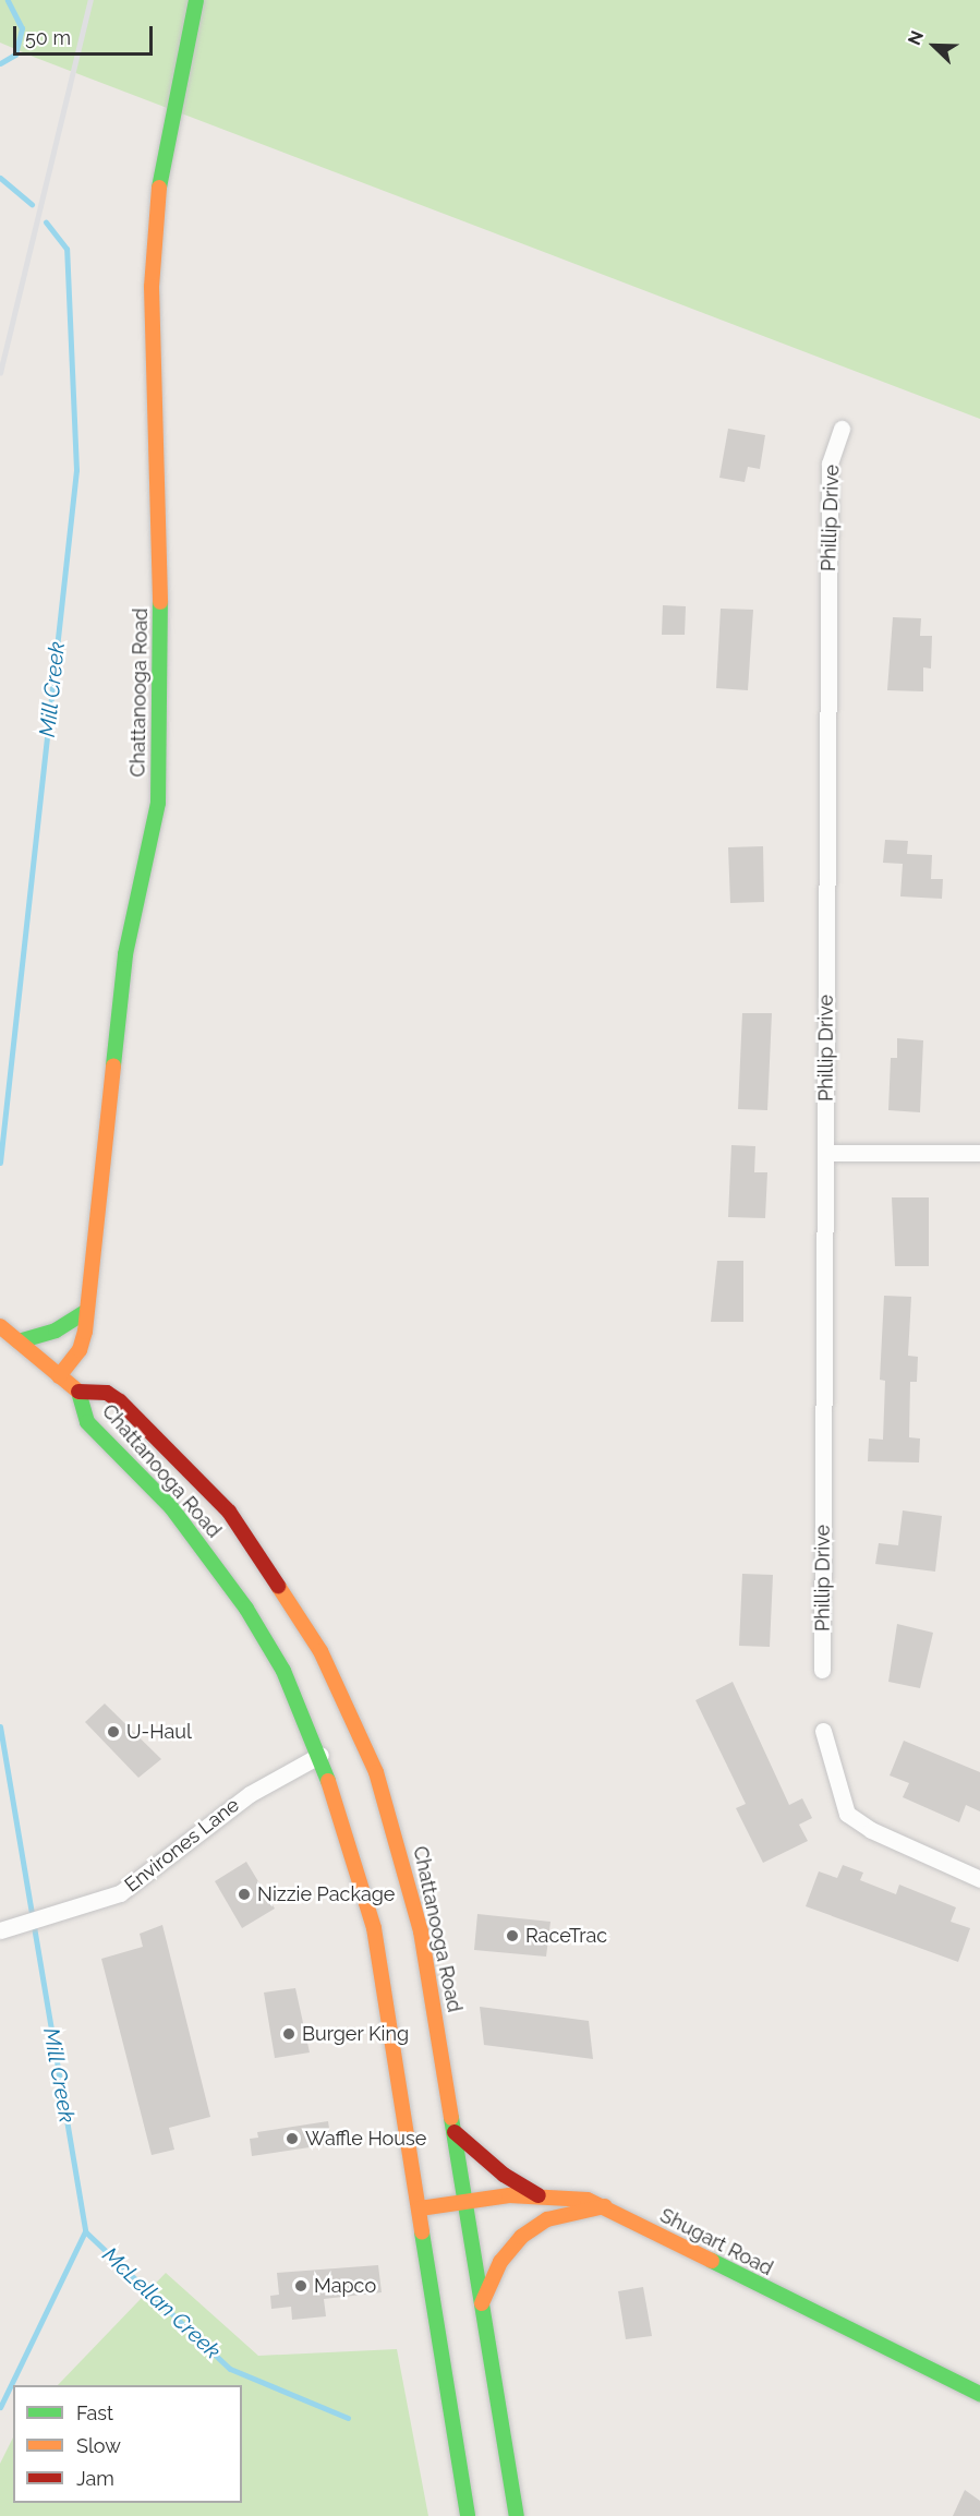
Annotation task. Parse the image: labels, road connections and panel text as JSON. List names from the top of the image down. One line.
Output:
{"streets":{"main road":["Chattanooga Road","Shugart Road"],"street":["Phillip Drive","Environes Lane"]},"crossings":[["Chattanooga Road","Environes Lane"],["Chattanooga Road","Shugart Road"]],"water":["Mill Creek","McLellan Creek"],"places":["U-Haul","Nizzie Package","RaceTrac","Burger King","Waffle House","Mapco"],"legend":["Fast","Slow","Jam"],"scale_bar":"50 m","north":"top left"}
